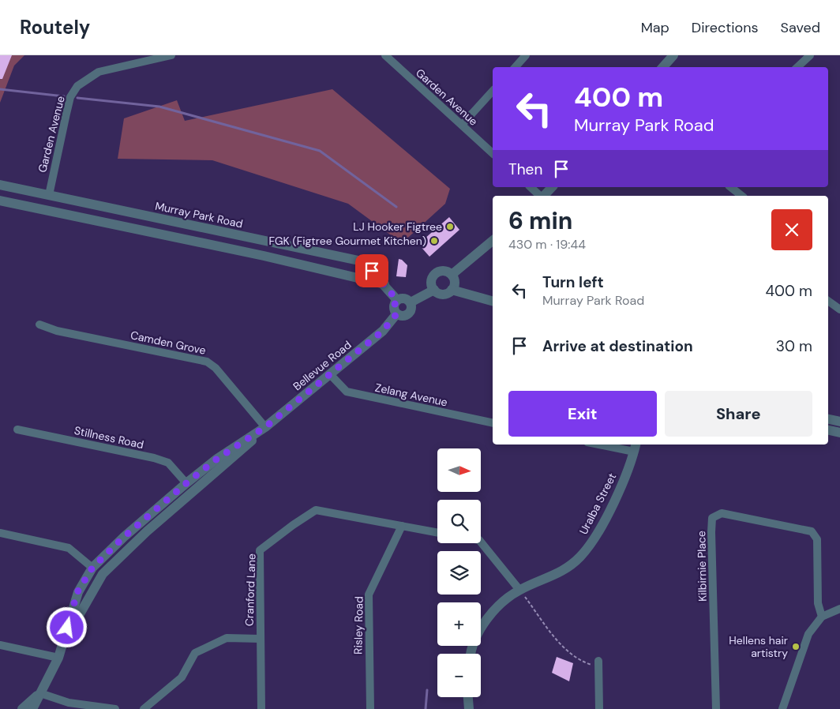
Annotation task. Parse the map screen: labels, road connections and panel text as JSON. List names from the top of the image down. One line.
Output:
{"streets":{"street":["Garden Avenue","Murray Park Road","Camden Grove","Bellevue Road","Zelang Avenue","Stillness Road","Uralba Street","Kilbirnie Place","Cranford Lane","Risley Road"]},"crossings":[["Garden Avenue","Murray Park Road"],["Murray Park Road","Bellevue Road"],["Camden Grove","Bellevue Road"],["Bellevue Road","Zelang Avenue"],["Bellevue Road","Stillness Road"],["Cranford Lane","Risley Road"]],"places":["LJ Hooker Figtree","FGK (Figtree Gourmet Kitchen)","Hellens hair artistry"],"north":"right","page":{"header":"Routely","nav":["Map","Directions","Saved"],"turn":["400 m","Murray Park Road"],"then":"Then","heading":["6 min","430 m · 19:44"],"list":[{"name":"Turn left","note":"Murray Park Road","value":"400 m"},{"name":"Arrive at destination","value":"30 m"}],"buttons":["Exit","Share"],"map_buttons":["+","−"]}}
